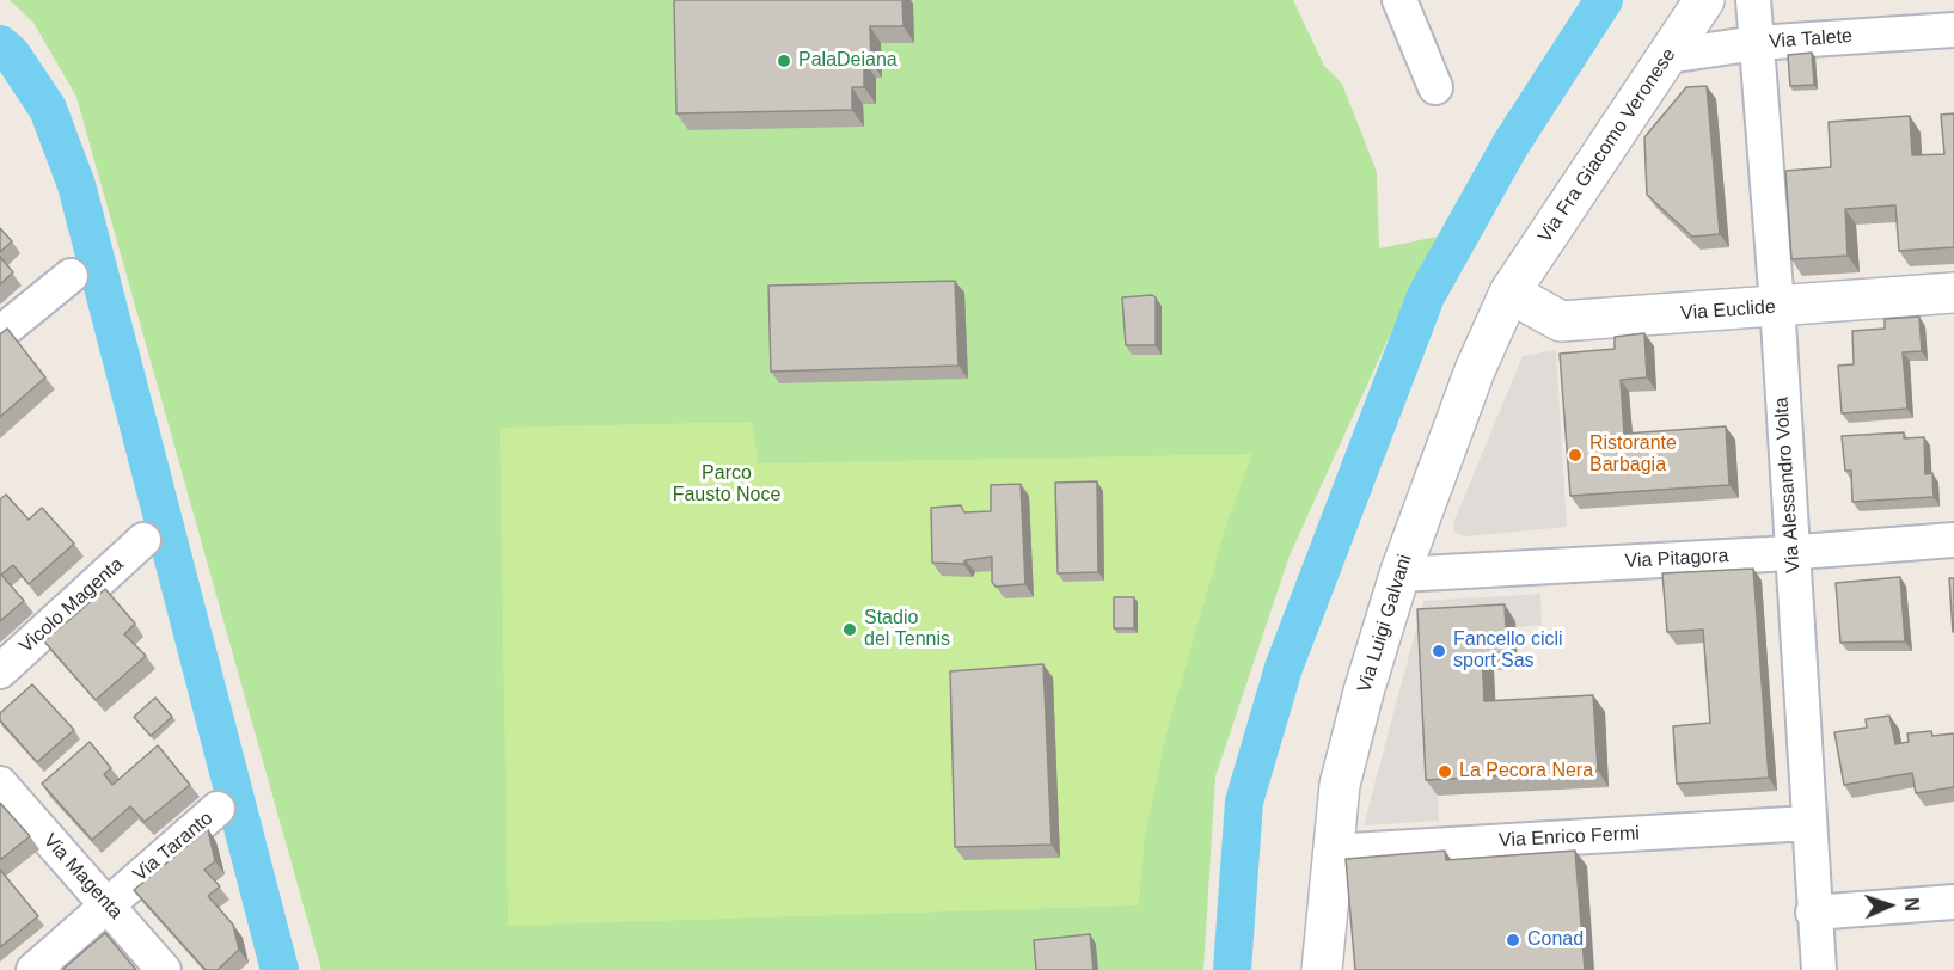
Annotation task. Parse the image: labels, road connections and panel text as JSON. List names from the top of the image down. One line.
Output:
{"streets":{"street":["Via Talete","Via Fra Giacomo Veronese","Via Euclide","Via Alessandro Volta","Via Pitagora","Vicolo Magenta","Via Luigi Galvani","Via Enrico Fermi","Via Taranto","Via Magenta"]},"crossings":[["Via Talete","Via Fra Giacomo Veronese"],["Via Talete","Via Alessandro Volta"],["Via Fra Giacomo Veronese","Via Euclide"],["Via Fra Giacomo Veronese","Via Luigi Galvani"],["Via Euclide","Via Alessandro Volta"],["Via Euclide","Via Luigi Galvani"],["Via Alessandro Volta","Via Pitagora"],["Via Alessandro Volta","Via Enrico Fermi"],["Via Pitagora","Via Luigi Galvani"],["Via Luigi Galvani","Via Enrico Fermi"],["Via Taranto","Via Magenta"]],"parks":["Parco Fausto Noce"],"places":["PalaDeiana","Ristorante Barbagia","Stadio del Tennis","Fancello cicli sport Sas","La Pecora Nera","Conad"],"north":"right"}
